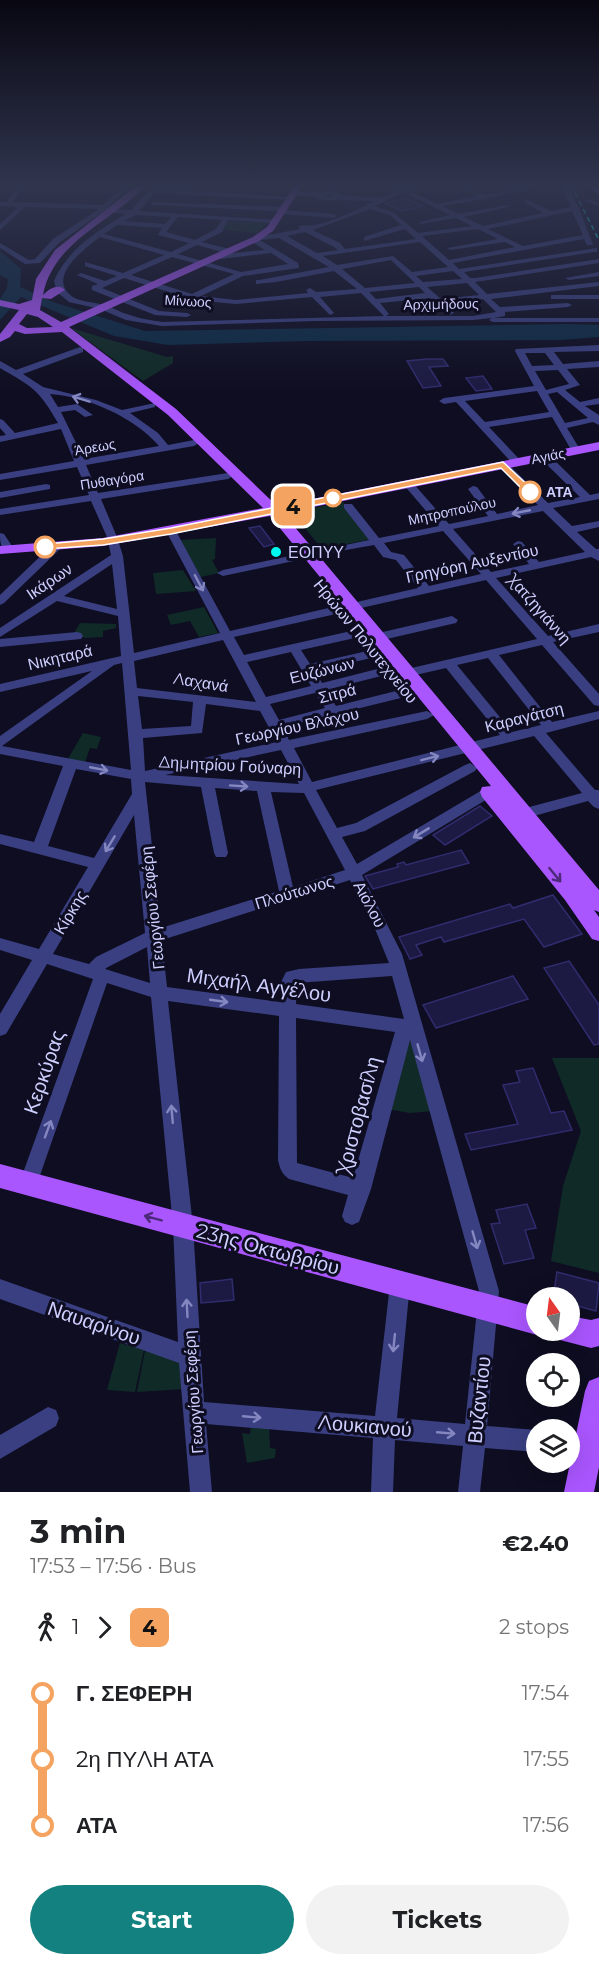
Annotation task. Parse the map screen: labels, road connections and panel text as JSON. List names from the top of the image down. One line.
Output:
{"streets":{"main road":["Αγιάς","Ηρώων Πολυτεχνείου","23ης Οκτωβρίου"],"street":["Μίνωος","Αρχιμήδους","Άρεως","Πυθαγόρα","Μητροπούλου","Γρηγόρη Αυξεντίου","Ικάρων","Χατζηγιάννη","Νικηταρά","Ευζώνων","Λαχανά","Σιτρά","Καραγάτση","Γεωργίου Βλάχου","Δημητρίου Γούναρη","Πλούτωνος","Αιόλου","Γεωργίου Σεφέρη","Κίρκης","Μιχαήλ Αγγέλου","Κερκύρας","Χριστοβασίλη","Ναυαρίνου","Βυζαντίου","Λουκιανού"]},"crossings":[["Άρεως","Ηρώων Πολυτεχνείου"],["Άρεως","Γεωργίου Σεφέρη"],["Αγιάς","Χατζηγιάννη"],["Αγιάς","Ηρώων Πολυτεχνείου"],["Αγιάς","Αιόλου"],["Αγιάς","Γεωργίου Σεφέρη"],["Πυθαγόρα","Ηρώων Πολυτεχνείου"],["Πυθαγόρα","Γεωργίου Σεφέρη"],["Μητροπούλου","Χατζηγιάννη"],["Μητροπούλου","Ηρώων Πολυτεχνείου"],["Γρηγόρη Αυξεντίου","Χατζηγιάννη"],["Γρηγόρη Αυξεντίου","Ηρώων Πολυτεχνείου"],["Γρηγόρη Αυξεντίου","Νικηταρά"],["Γρηγόρη Αυξεντίου","Αιόλου"],["Γρηγόρη Αυξεντίου","Γεωργίου Σεφέρη"],["Ικάρων","Γεωργίου Σεφέρη"],["Ηρώων Πολυτεχνείου","Ευζώνων"],["Ηρώων Πολυτεχνείου","Σιτρά"],["Ηρώων Πολυτεχνείου","Καραγάτση"],["Ηρώων Πολυτεχνείου","Γεωργίου Βλάχου"],["Ηρώων Πολυτεχνείου","Δημητρίου Γούναρη"],["Ηρώων Πολυτεχνείου","Πλούτωνος"],["Νικηταρά","Γεωργίου Σεφέρη"],["Ευζώνων","Λαχανά"],["Ευζώνων","Αιόλου"],["Λαχανά","Αιόλου"],["Λαχανά","Γεωργίου Σεφέρη"],["Σιτρά","Αιόλου"],["Καραγάτση","Δημητρίου Γούναρη"],["Γεωργίου Βλάχου","Δημητρίου Γούναρη"],["Γεωργίου Βλάχου","Αιόλου"],["Γεωργίου Βλάχου","Γεωργίου Σεφέρη"],["Γεωργίου Βλάχου","Κίρκης"],["Δημητρίου Γούναρη","Αιόλου"],["Δημητρίου Γούναρη","Γεωργίου Σεφέρη"],["Δημητρίου Γούναρη","Κίρκης"],["Πλούτωνος","Αιόλου"],["Πλούτωνος","Γεωργίου Σεφέρη"],["Πλούτωνος","Μιχαήλ Αγγέλου"],["Πλούτωνος","Κερκύρας"],["Αιόλου","Μιχαήλ Αγγέλου"],["Αιόλου","Χριστοβασίλη"],["Αιόλου","23ης Οκτωβρίου"],["Αιόλου","Βυζαντίου"],["Γεωργίου Σεφέρη","Κίρκης"],["Γεωργίου Σεφέρη","Μιχαήλ Αγγέλου"],["Γεωργίου Σεφέρη","23ης Οκτωβρίου"],["Γεωργίου Σεφέρη","Ναυαρίνου"],["Γεωργίου Σεφέρη","Λουκιανού"],["Κίρκης","Μιχαήλ Αγγέλου"],["Μιχαήλ Αγγέλου","Κερκύρας"],["Μιχαήλ Αγγέλου","Χριστοβασίλη"],["Κερκύρας","23ης Οκτωβρίου"],["23ης Οκτωβρίου","Βυζαντίου"],["Βυζαντίου","Λουκιανού"]],"one_way":["Αιόλου","Κερκύρας","Λουκιανού"],"places":["ΑΤΑ","ΕΟΠΥΥ"],"lines":["bus line 4"],"north":"top","page":{"on_map":"4","heading":["3 min","17:53 – 17:56 · Bus","€2.40"],"legs":["1","4","2 stops"],"list":[{"name":"Γ. ΣΕΦΕΡΗ","value":"17:54"},{"name":"2η ΠΥΛΗ ΑΤΑ","value":"17:55"},{"name":"ΑΤΑ","value":"17:56"}],"buttons":["Start","Tickets"]}}
